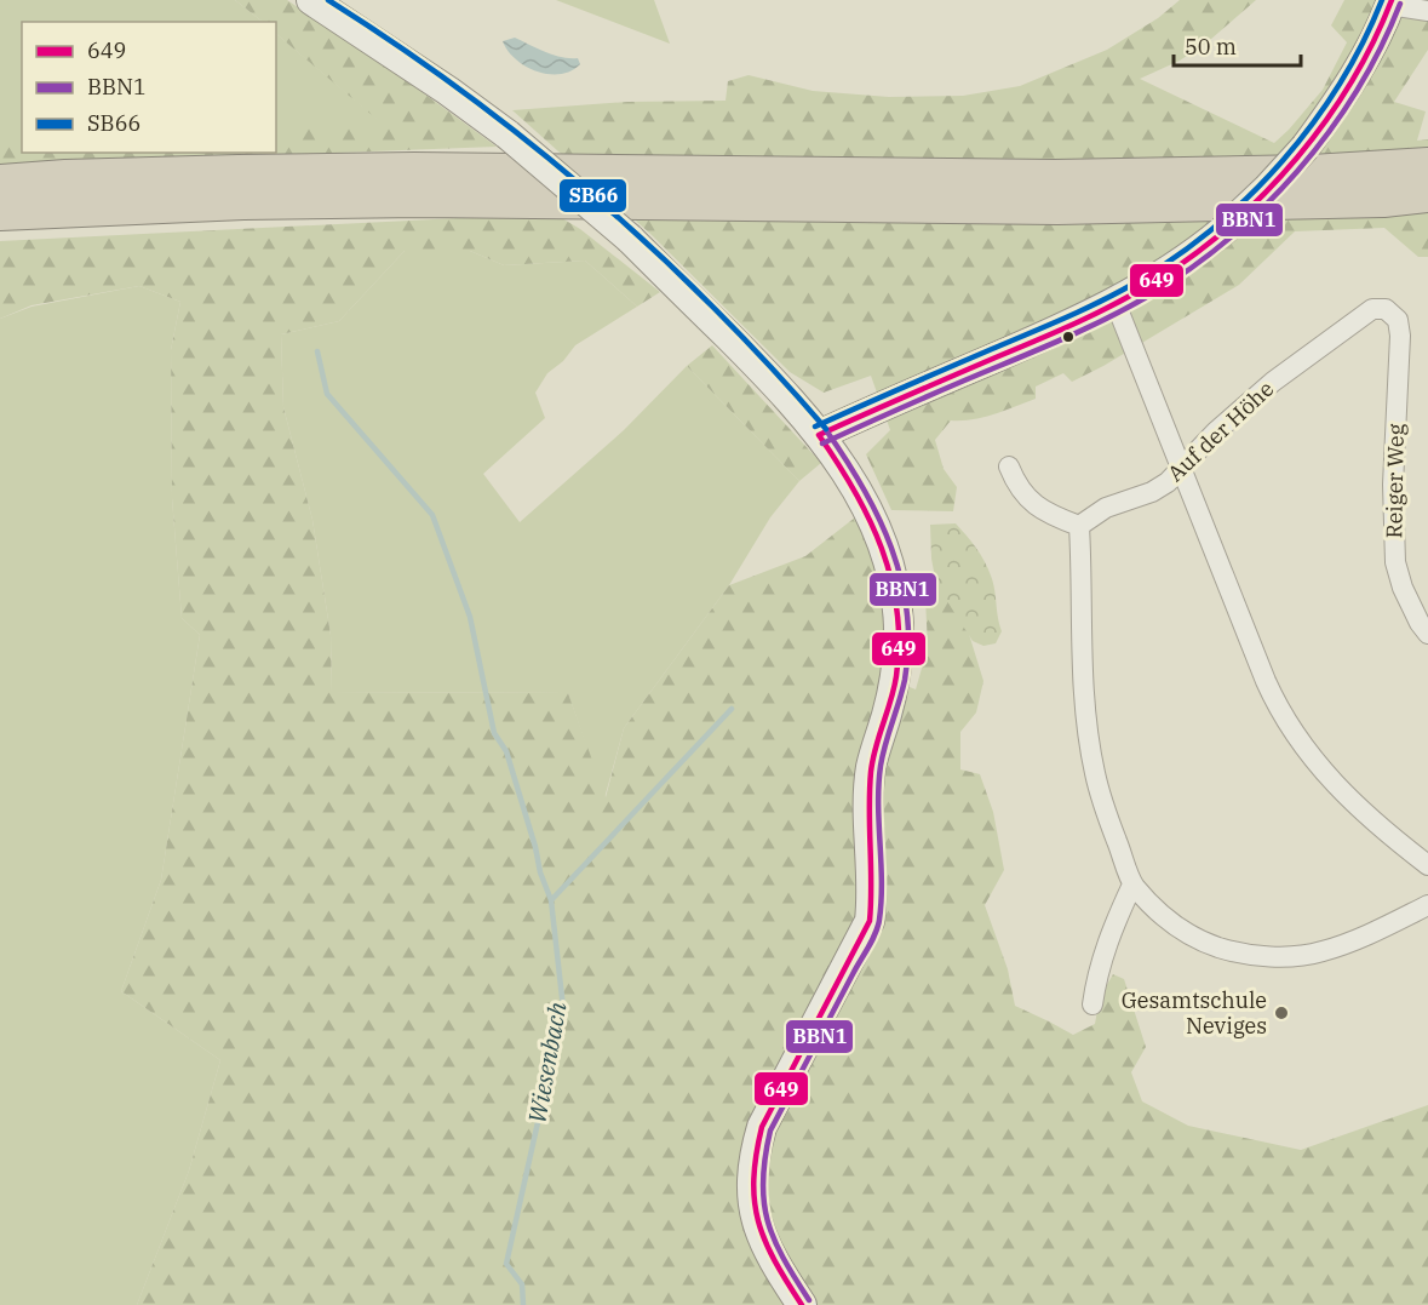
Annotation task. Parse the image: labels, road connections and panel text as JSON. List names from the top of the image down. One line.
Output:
{"streets":{"street":["Auf der Höhe","Reiger Weg"]},"crossings":[["Auf der Höhe","Reiger Weg"]],"water":["Wiesenbach"],"places":["Gesamtschule Neviges"],"lines":["transit line 649","transit line SB66","transit line BBN1"],"legend":["649","BBN1","SB66"],"scale_bar":"50 m"}
